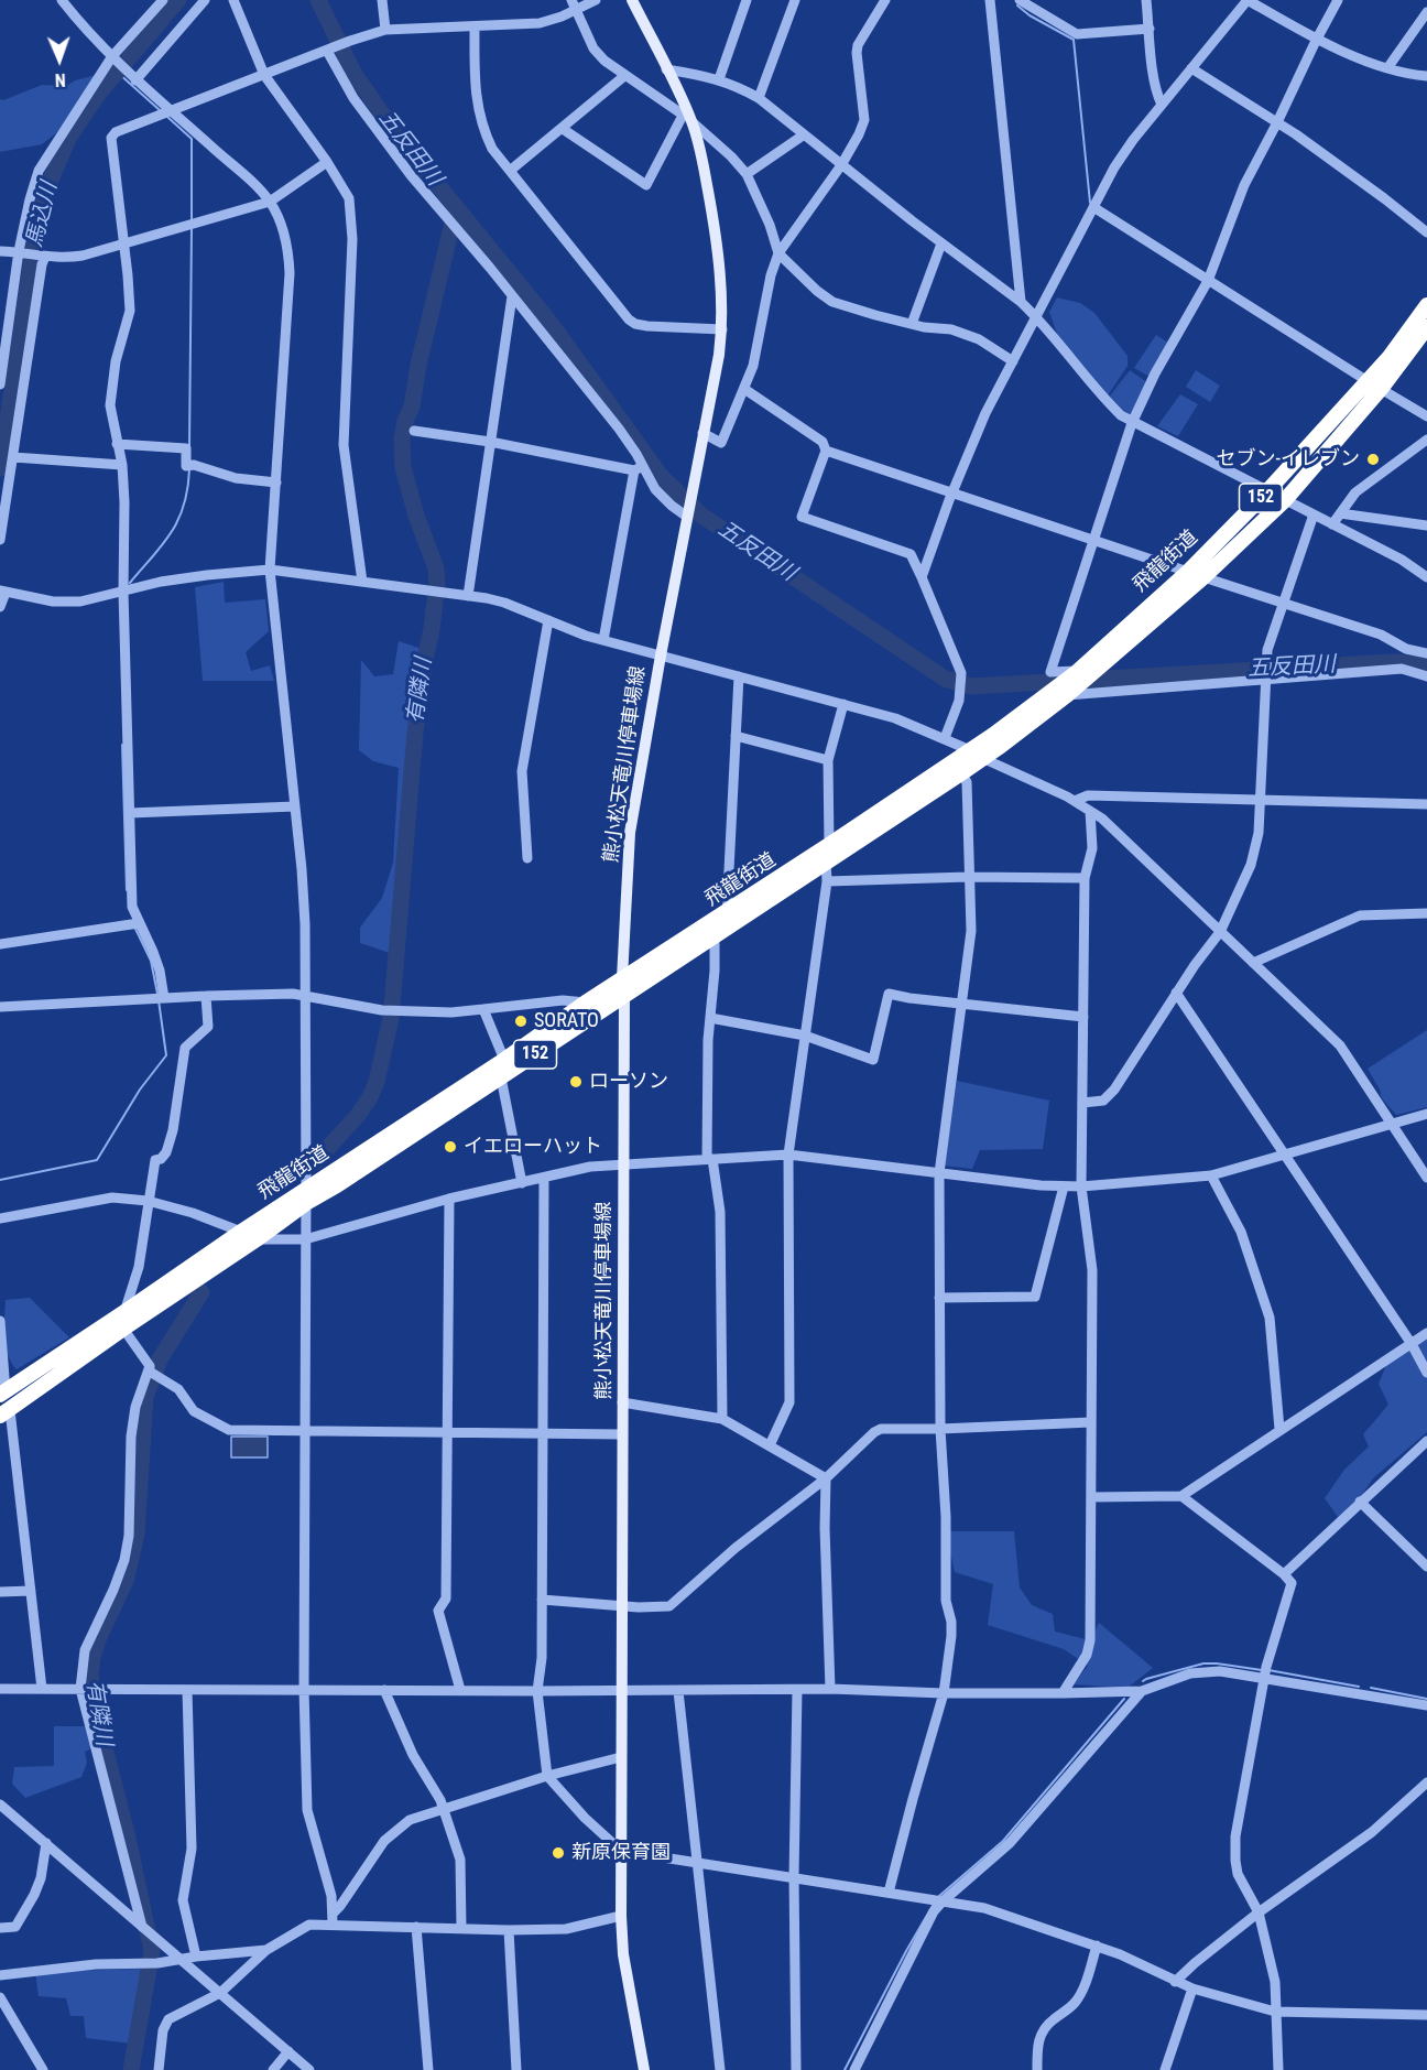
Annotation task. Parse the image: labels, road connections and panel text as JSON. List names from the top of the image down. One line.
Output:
{"streets":{"highway":["152","飛龍街道"],"main road":["熊小松天竜川停車場線"]},"crossings":[["飛龍街道","熊小松天竜川停車場線"]],"water":["五反田川","馬込川","有隣川"],"places":["セブン-イレブン","SORATO","ローソン","イエローハット","新原保育園"],"north":"bottom"}
